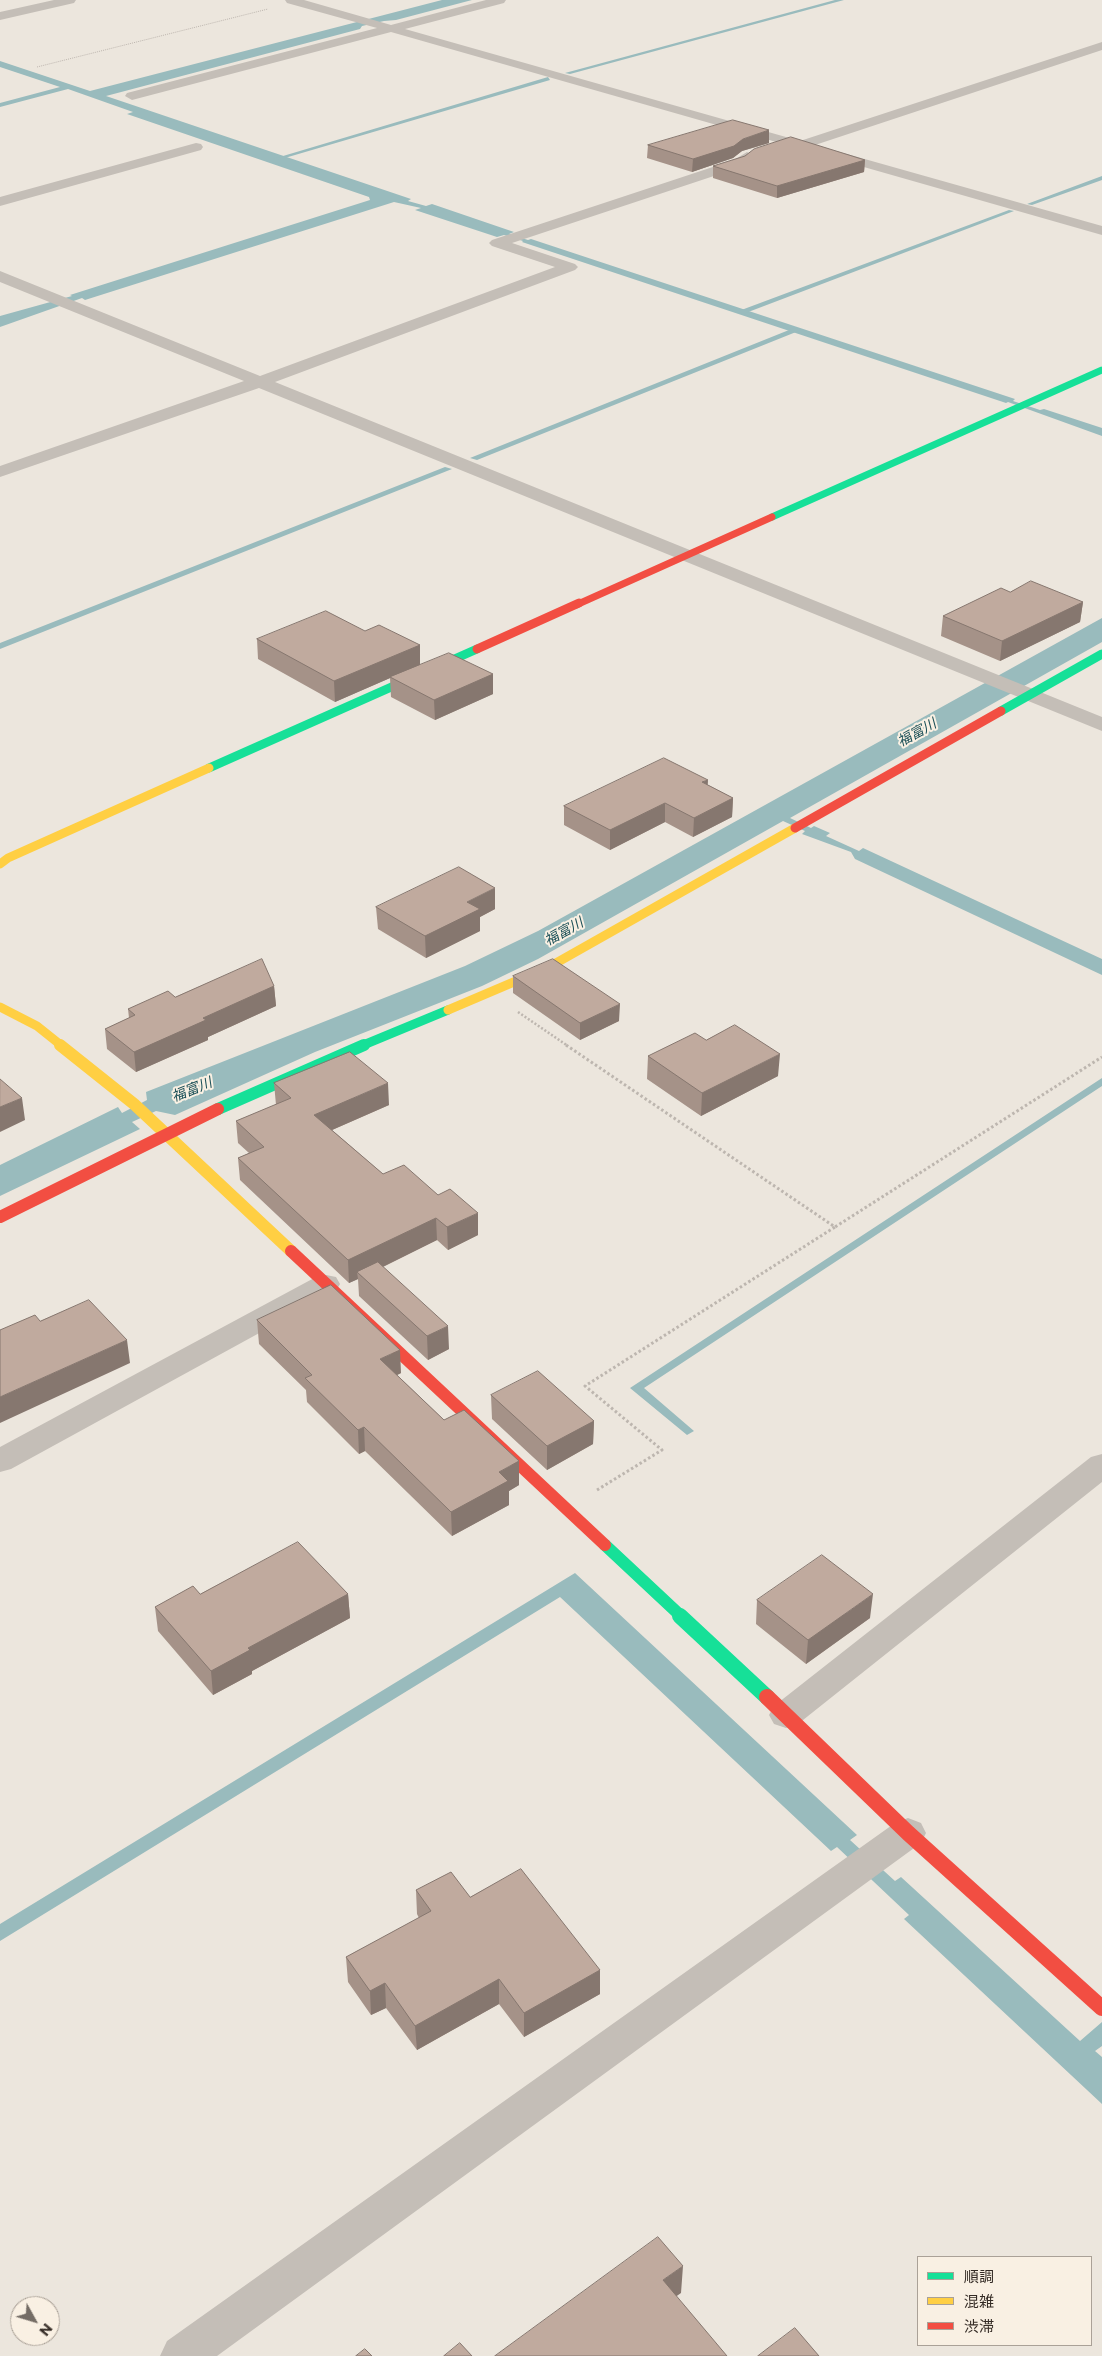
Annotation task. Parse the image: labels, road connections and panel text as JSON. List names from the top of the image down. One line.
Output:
{"water":["福富川"],"legend":["順調","混雑","渋滞"],"north":"bottom right"}
